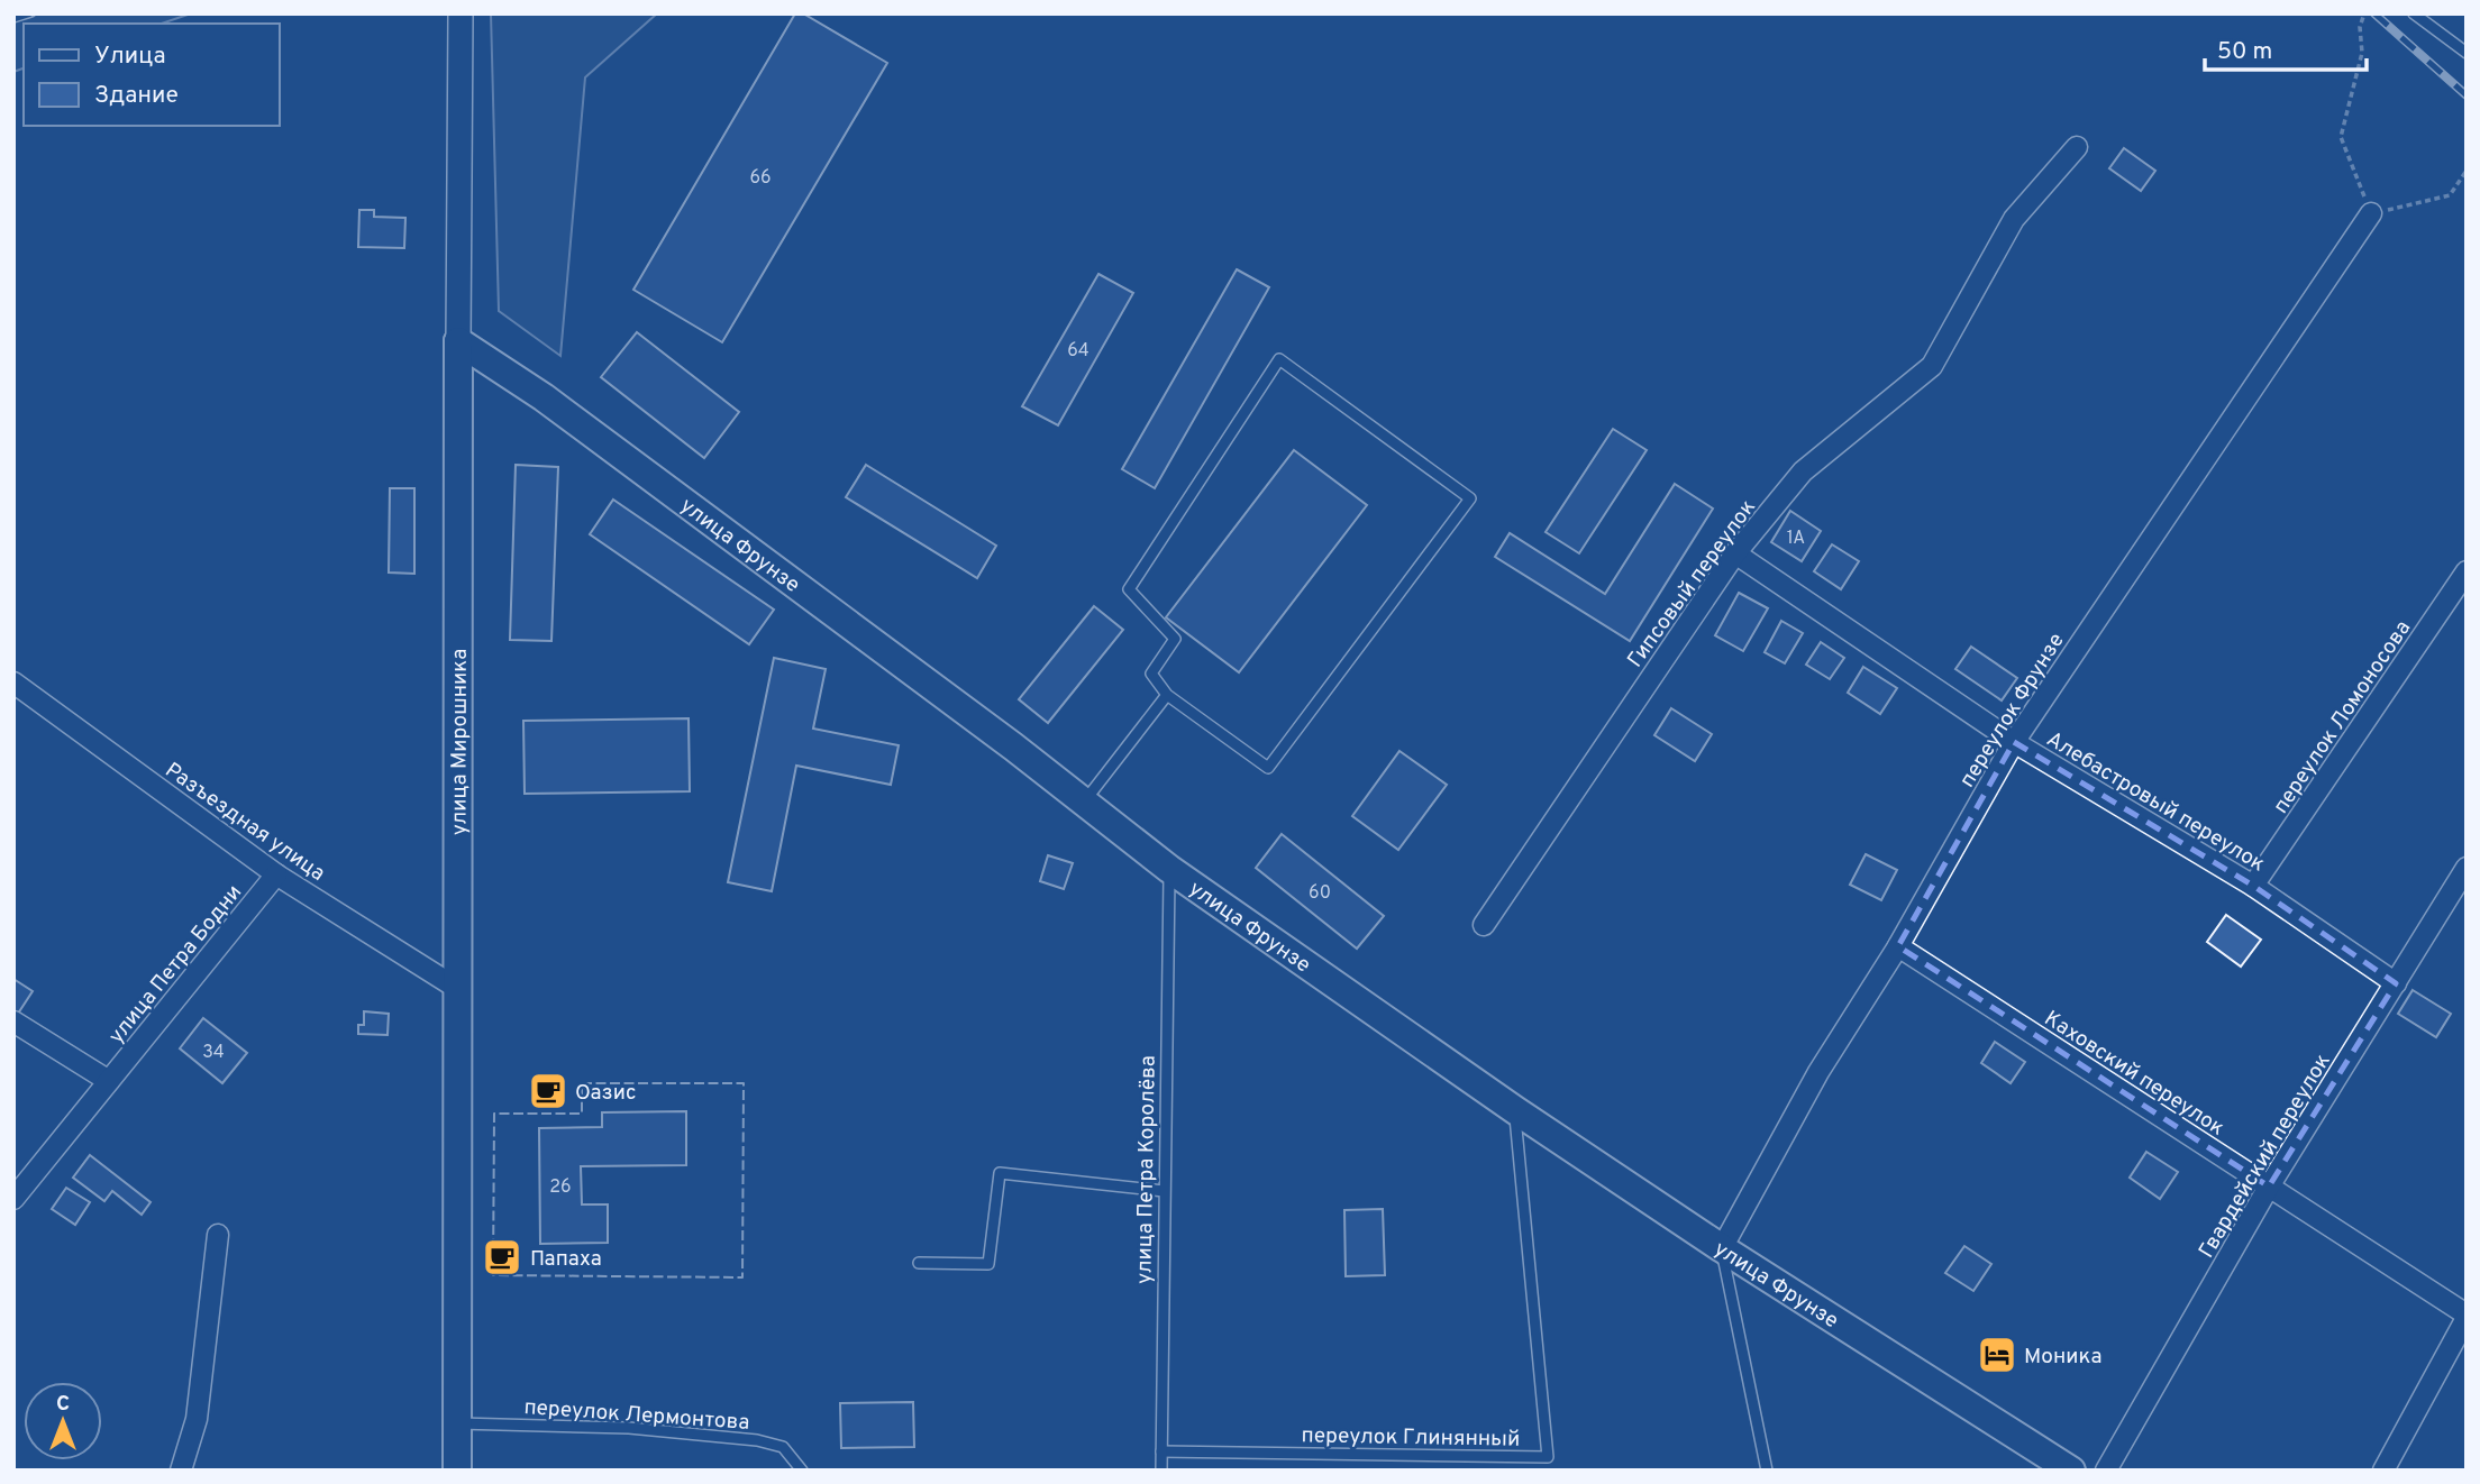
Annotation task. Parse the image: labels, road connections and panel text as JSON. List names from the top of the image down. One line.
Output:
{"streets":{"main road":["улица Фрунзе","улица Мирошника"],"street":["Гипсовый переулок","переулок Фрунзе","переулок Ломоносова","Алебастровый переулок","Разъездная улица","улица Петра Бодни","Каховский переулок","Гвардейский переулок"],"lane":["улица Петра Королёва","переулок Лермонтова","переулок Глинянный"]},"crossings":[["улица Фрунзе","переулок Фрунзе"],["улица Фрунзе","улица Мирошника"],["улица Фрунзе","улица Петра Королёва"],["улица Фрунзе","переулок Глинянный"],["Гипсовый переулок","Алебастровый переулок"],["переулок Фрунзе","Алебастровый переулок"],["переулок Фрунзе","Каховский переулок"],["переулок Ломоносова","Алебастровый переулок"],["улица Мирошника","Разъездная улица"],["улица Мирошника","переулок Лермонтова"],["Алебастровый переулок","Гвардейский переулок"],["Разъездная улица","улица Петра Бодни"],["Каховский переулок","Гвардейский переулок"],["улица Петра Королёва","переулок Глинянный"]],"places":{"cafe":["Оазис","Папаха"],"hotel":["Моника"]},"house_numbers":["66","64","1А","60","34","26"],"legend":["Улица","Здание"],"scale_bar":"50 m","north":"top"}
